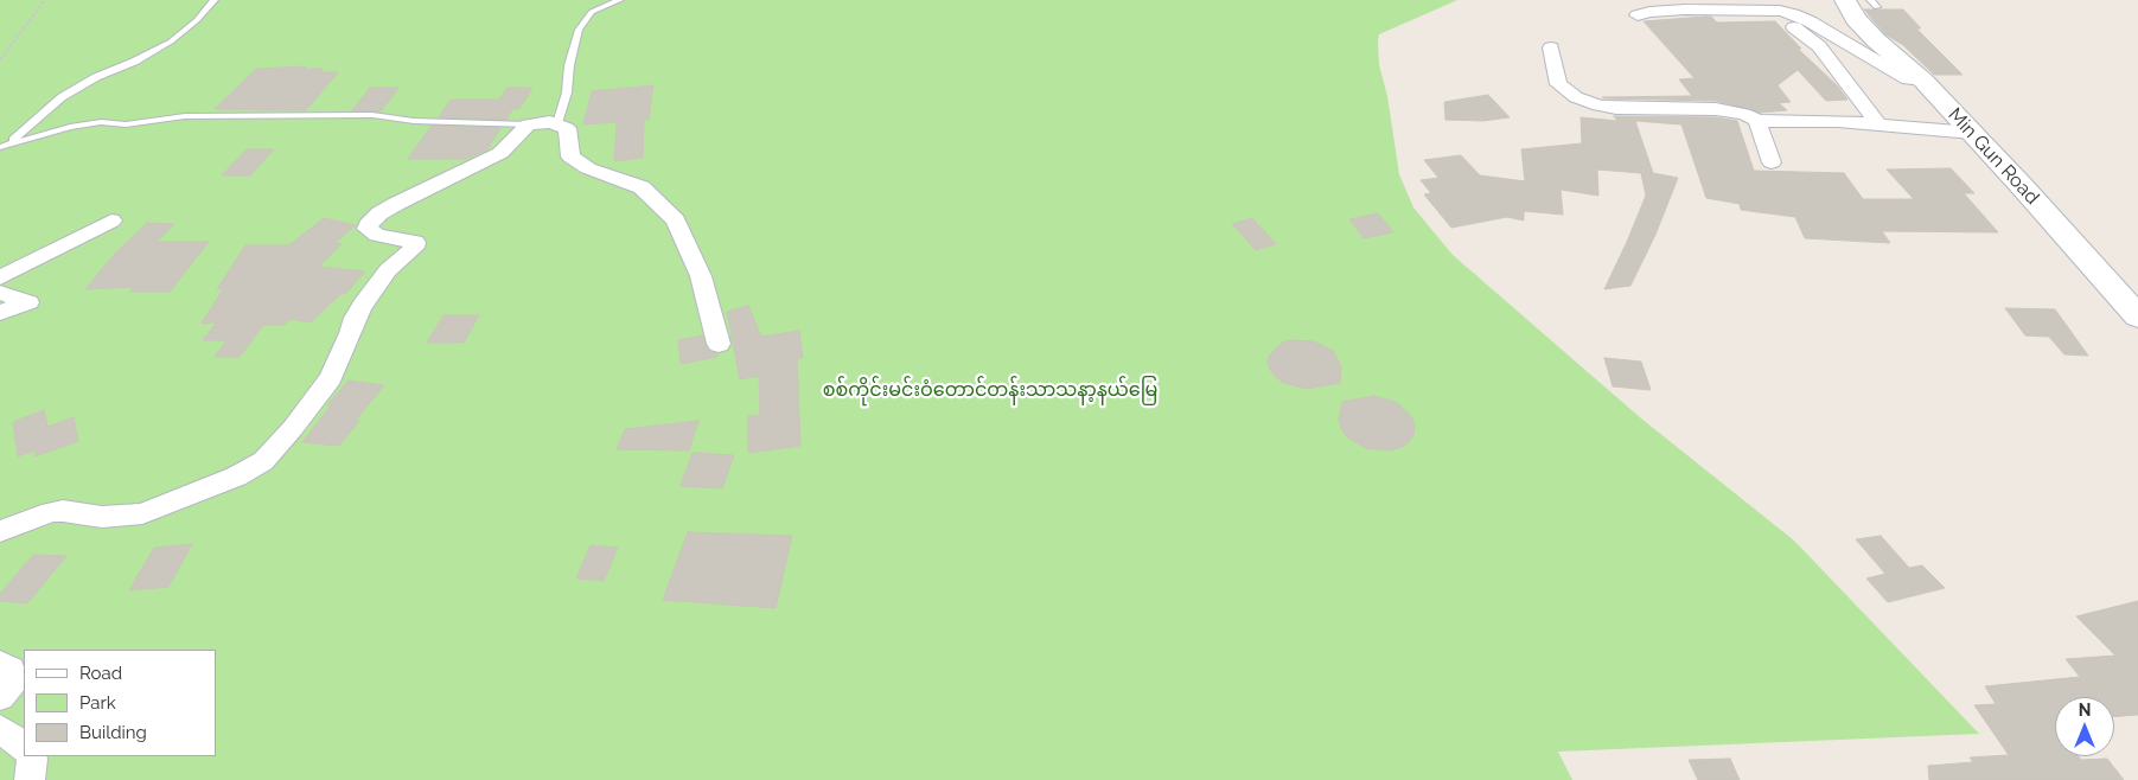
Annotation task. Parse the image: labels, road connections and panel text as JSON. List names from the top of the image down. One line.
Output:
{"streets":{"street":["Min Gun Road"]},"parks":["စစ်ကိုင်းမင်းဝံတောင်တန်းသာသနာ့နယ်မြေ"],"legend":["Road","Park","Building"],"north":"top"}
